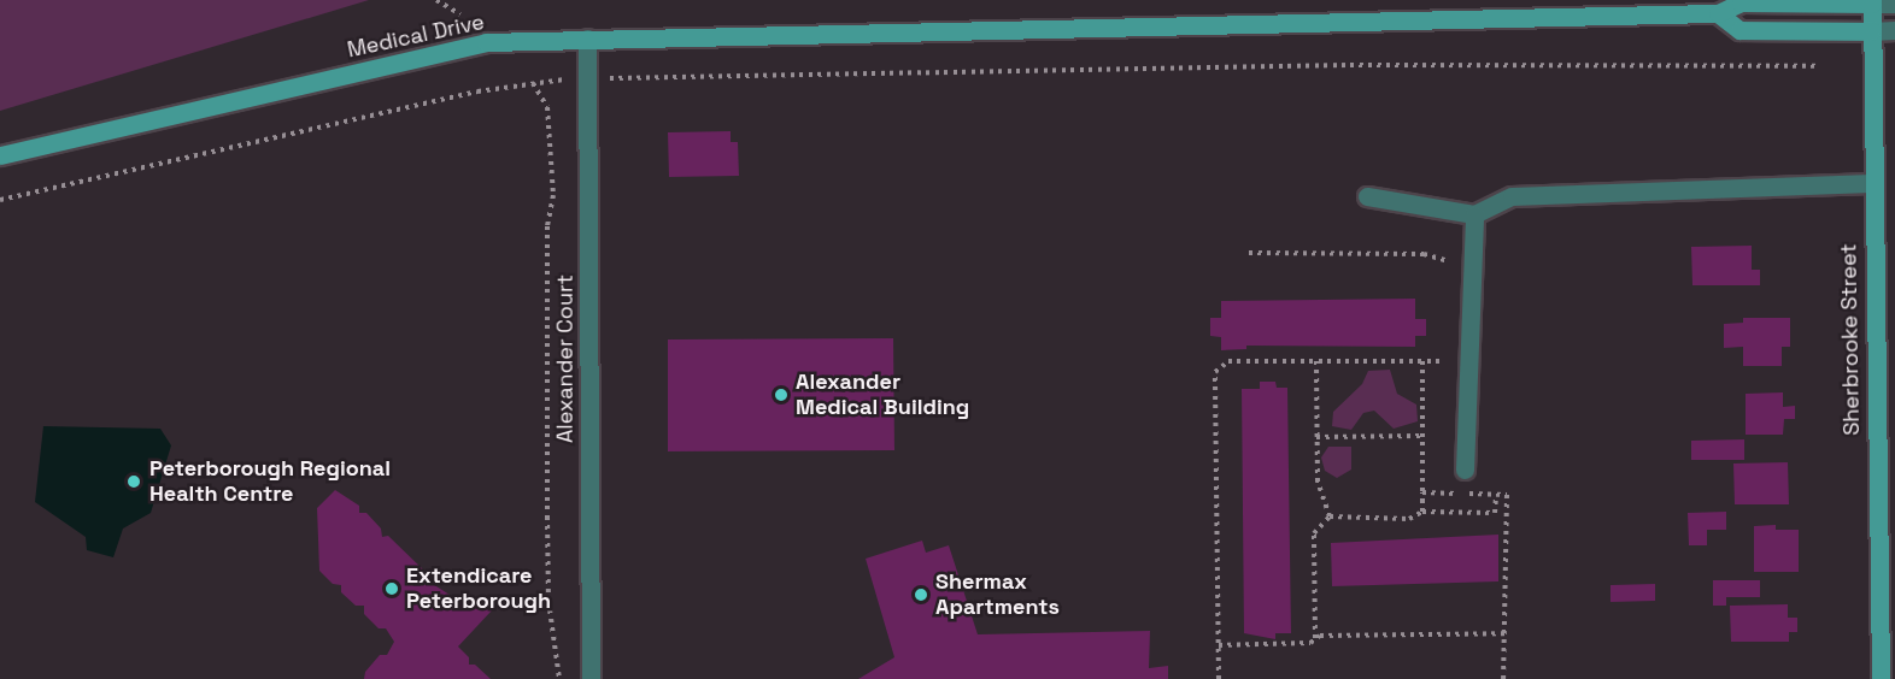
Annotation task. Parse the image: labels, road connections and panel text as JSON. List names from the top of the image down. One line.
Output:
{"streets":{"main road":["Medical Drive","Sherbrooke Street"],"street":["Alexander Court"]},"crossings":[["Medical Drive","Sherbrooke Street"],["Medical Drive","Alexander Court"]],"places":["Alexander Medical Building","Peterborough Regional Health Centre","Extendicare Peterborough","Shermax Apartments"]}
